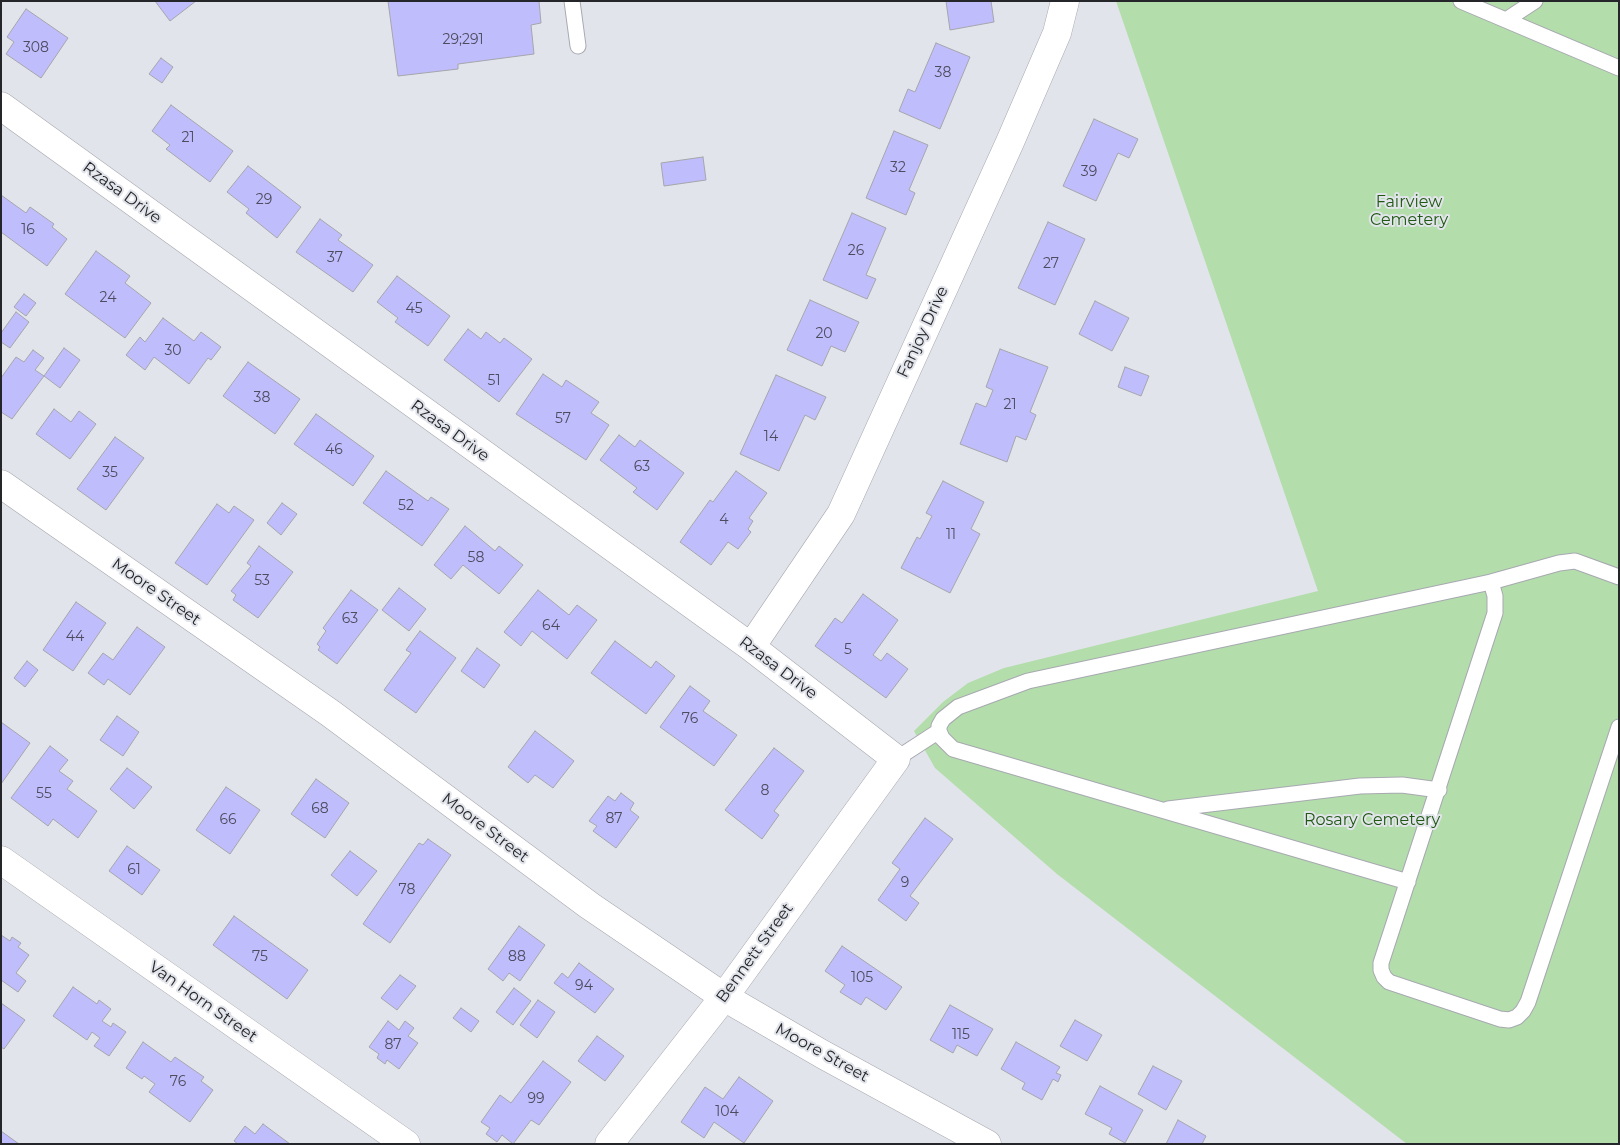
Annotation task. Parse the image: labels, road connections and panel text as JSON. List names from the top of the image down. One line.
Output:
{"streets":{"street":["Rzasa Drive","Fanjoy Drive","Moore Street","Bennett Street","Van Horn Street"]},"crossings":[["Rzasa Drive","Fanjoy Drive"],["Rzasa Drive","Bennett Street"],["Moore Street","Bennett Street"]],"parks":["Fairview Cemetery","Rosary Cemetery"],"house_numbers":["29;291","308","38","21","32","39","29","16","26","37","27","24","45","20","30","51","38","21","57","14","46","63","35","52","4","11","58","53","63","64","44","5","76","8","55","68","87","66","61","9","78","75","88","105","94","115","87","76","99","104"]}
